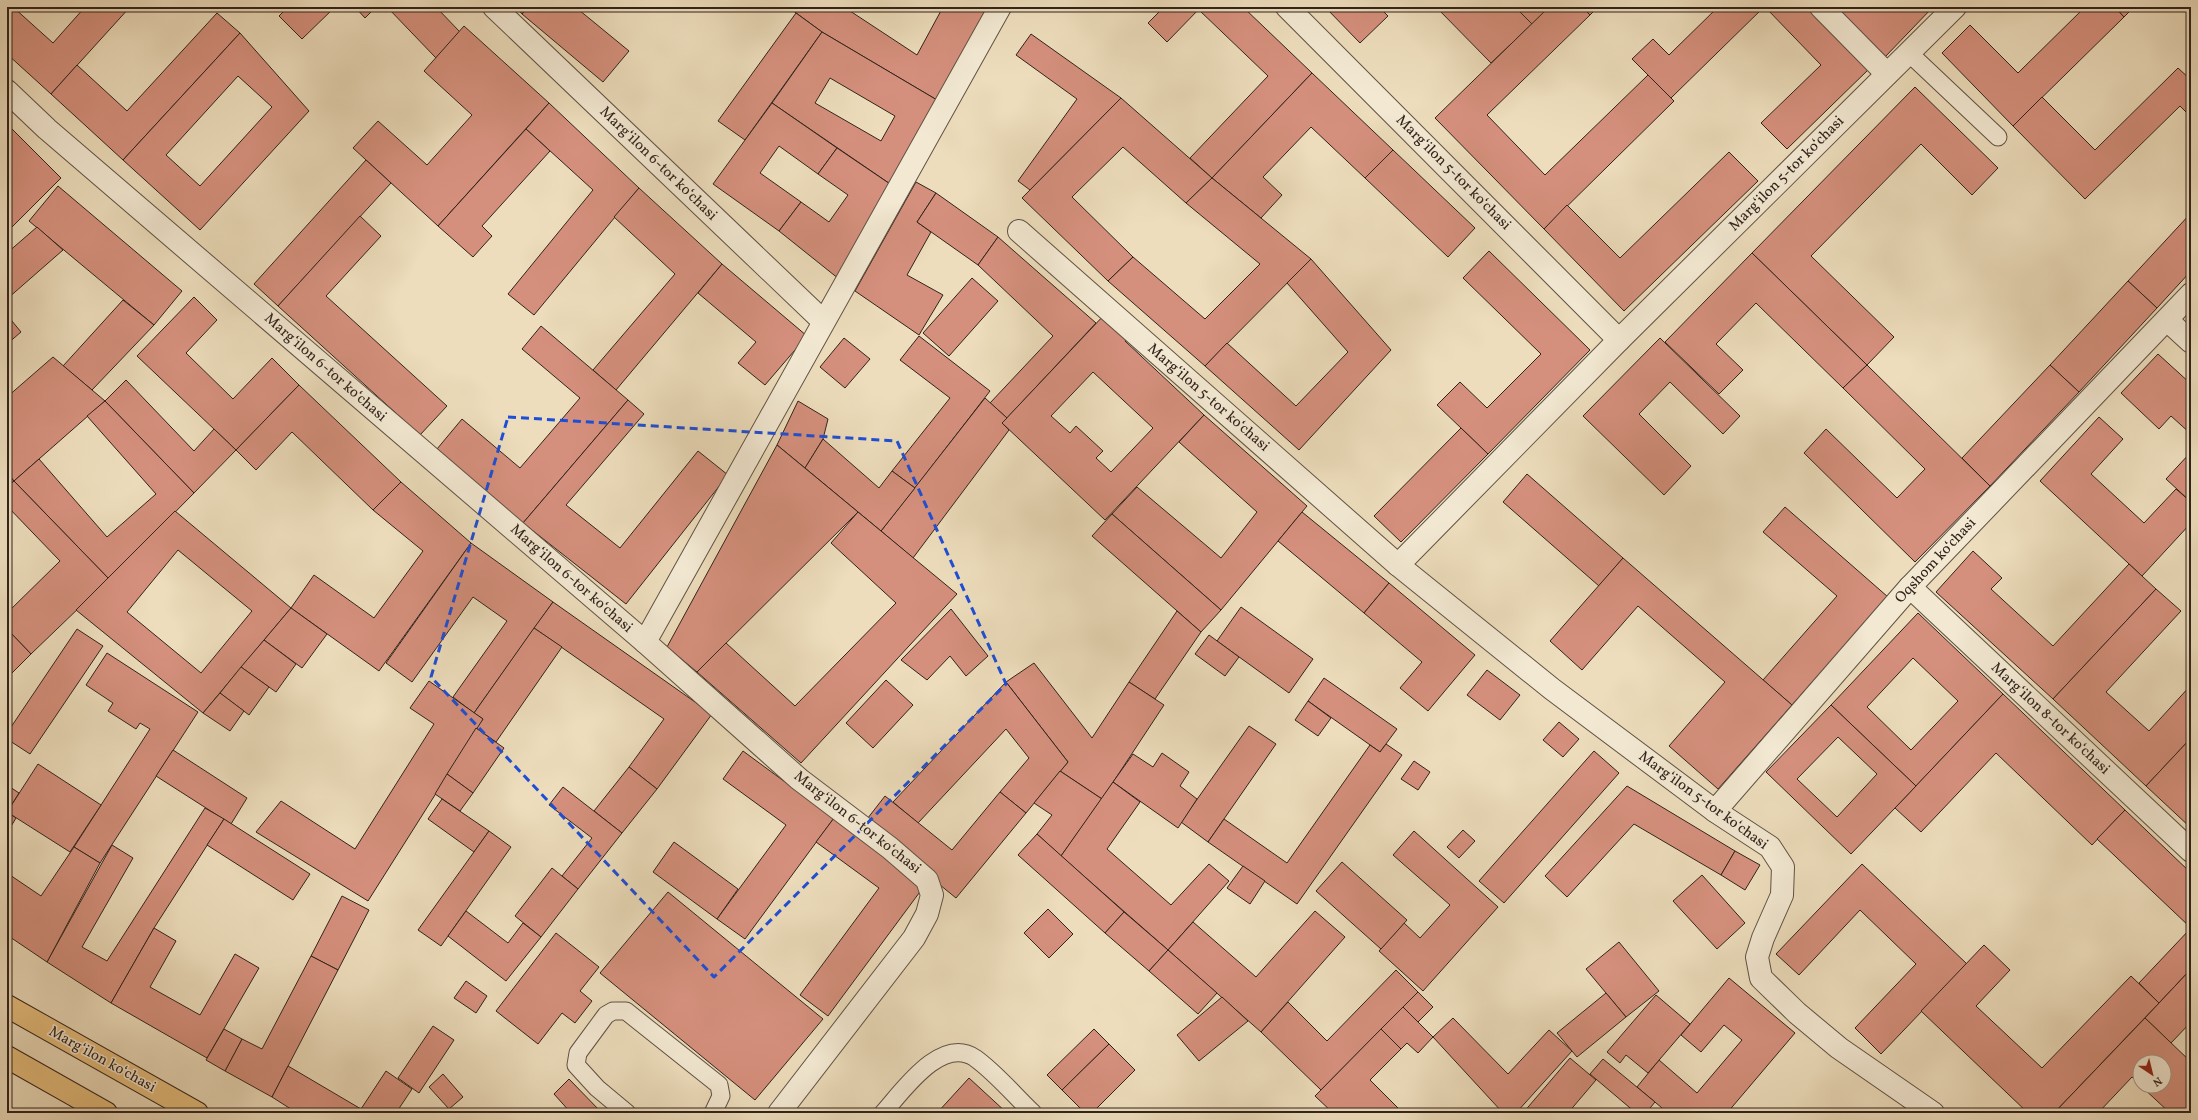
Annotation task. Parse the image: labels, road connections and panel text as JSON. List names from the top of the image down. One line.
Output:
{"streets":{"main road":["Margʻilon koʻchasi"],"street":["Margʻilon 6-tor koʻchasi","Margʻilon 5-tor koʻchasi","Oqshom koʻchasi","Margʻilon 8-tor koʻchasi"]},"crossings":[["Margʻilon 5-tor koʻchasi","Oqshom koʻchasi"],["Oqshom koʻchasi","Margʻilon 8-tor koʻchasi"]],"north":"bottom right"}
